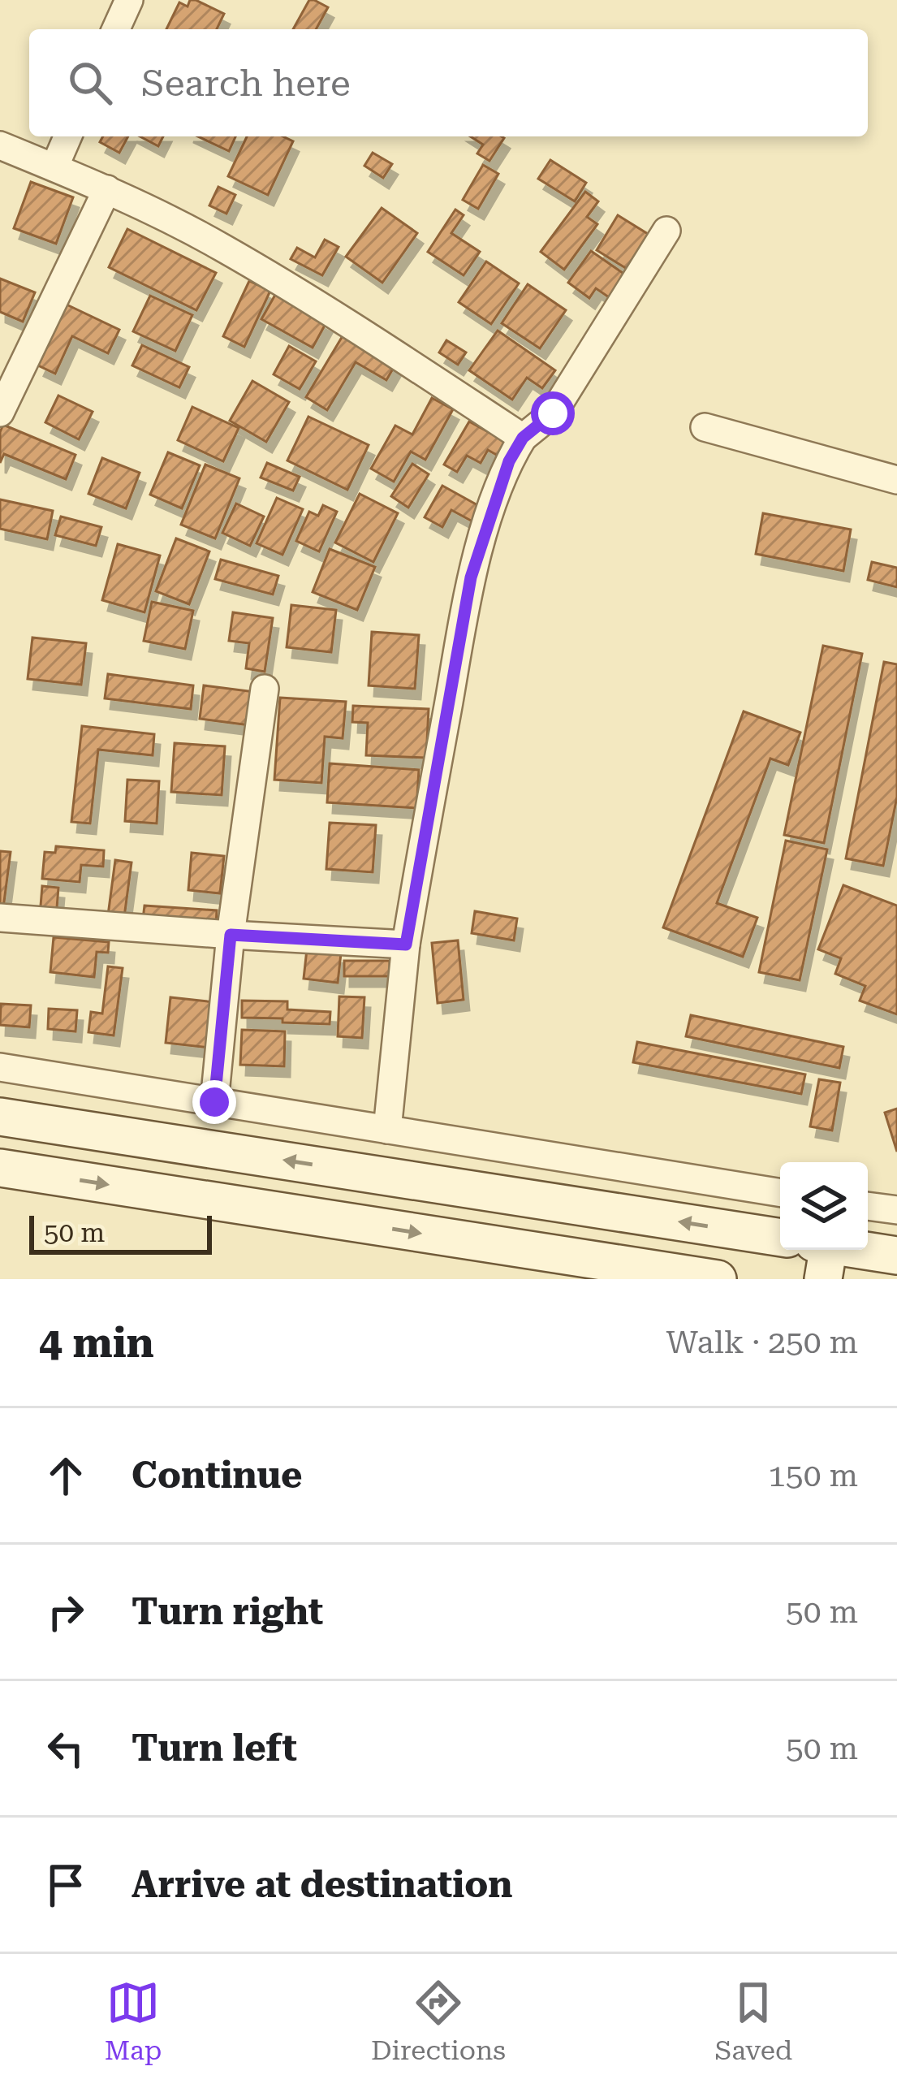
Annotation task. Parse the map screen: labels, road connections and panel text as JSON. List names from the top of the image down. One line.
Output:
{"scale_bar":"50 m","page":{"search":"Search here","scale":"50 m","heading":["4 min","Walk · 250 m"],"list":[["Continue","150 m"],["Turn right","50 m"],["Turn left","50 m"],"Arrive at destination"],"nav":["Map","Directions","Saved"]}}
